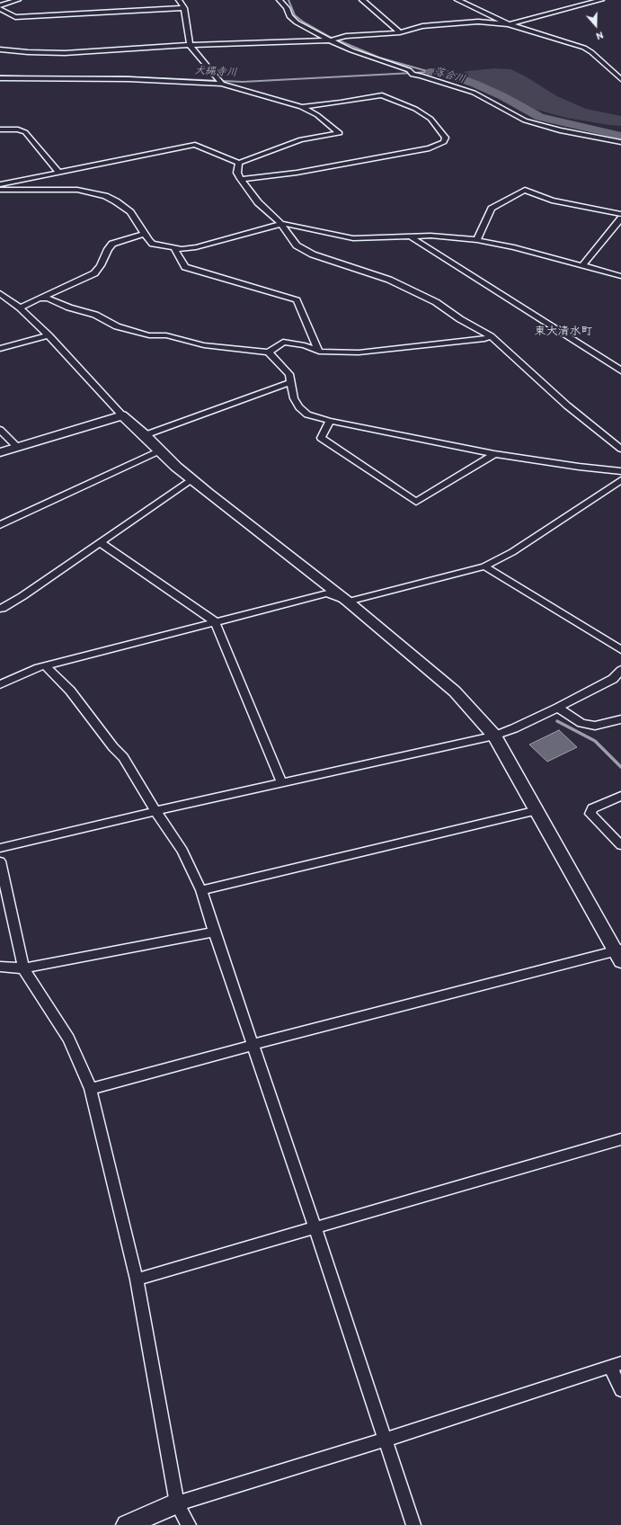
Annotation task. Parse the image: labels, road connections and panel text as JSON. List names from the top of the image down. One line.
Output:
{"districts":["東大清水町"],"water":["大縄寺川","落合川"],"north":"bottom"}
